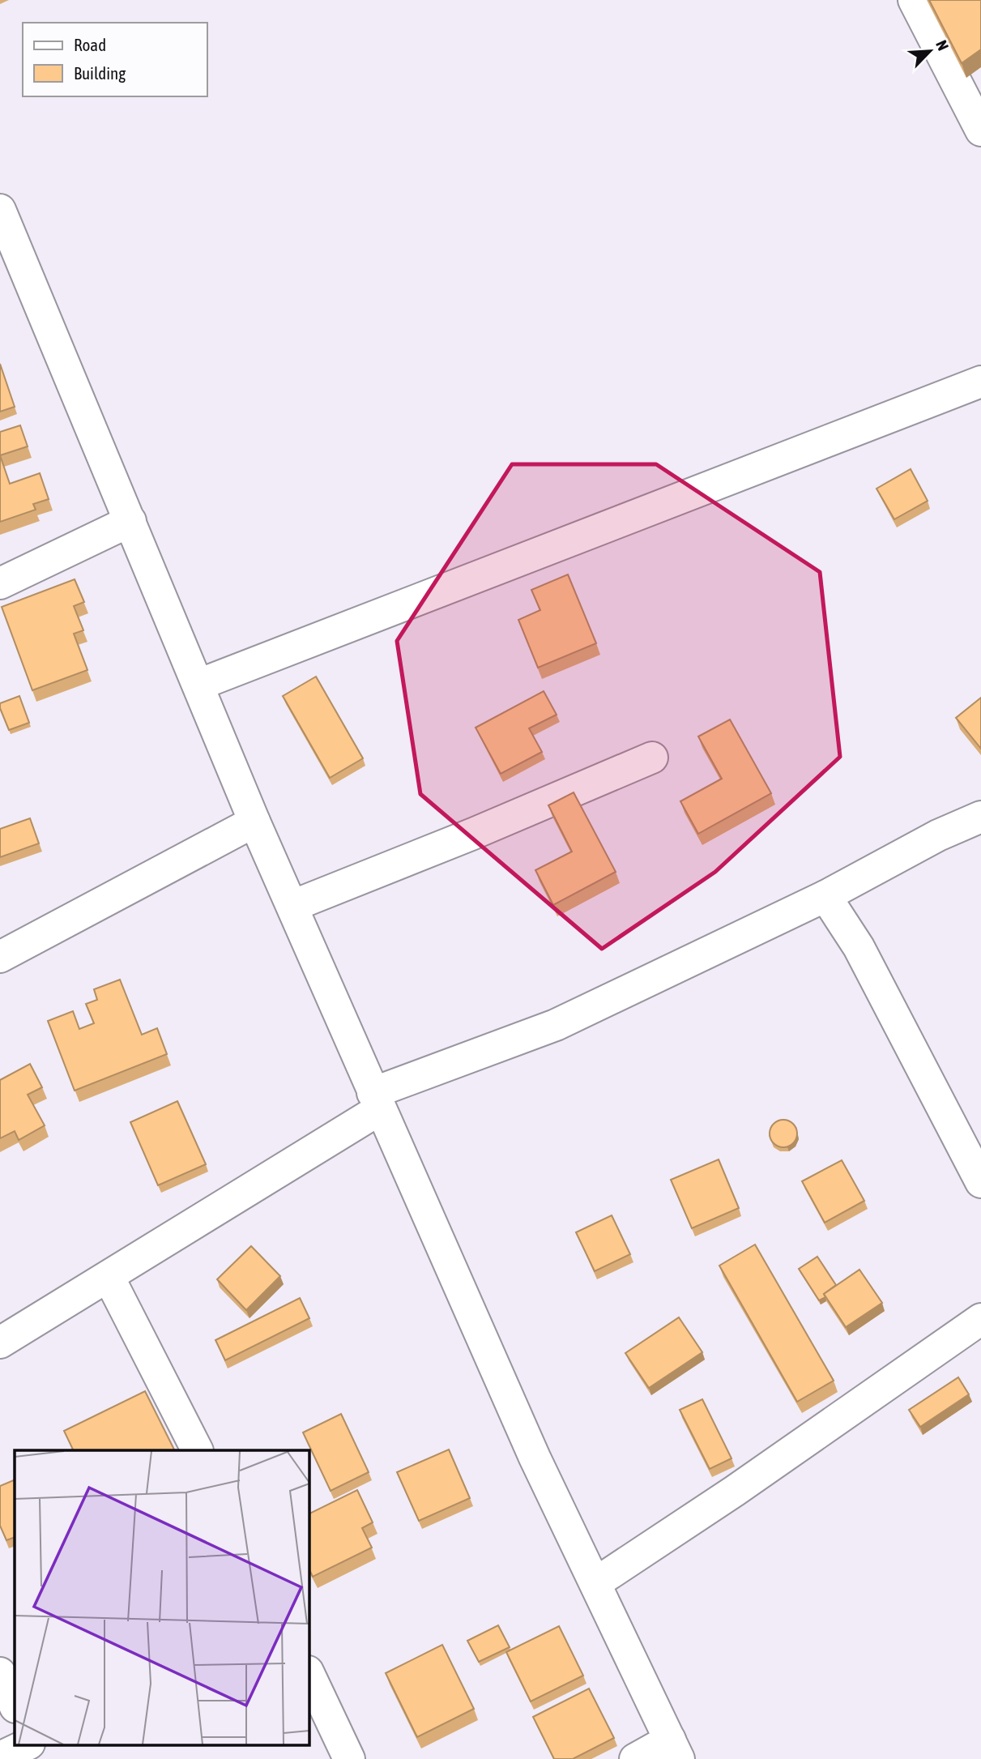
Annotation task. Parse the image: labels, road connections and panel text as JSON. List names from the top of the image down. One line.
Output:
{"legend":["Road","Building"],"north":"top right"}
